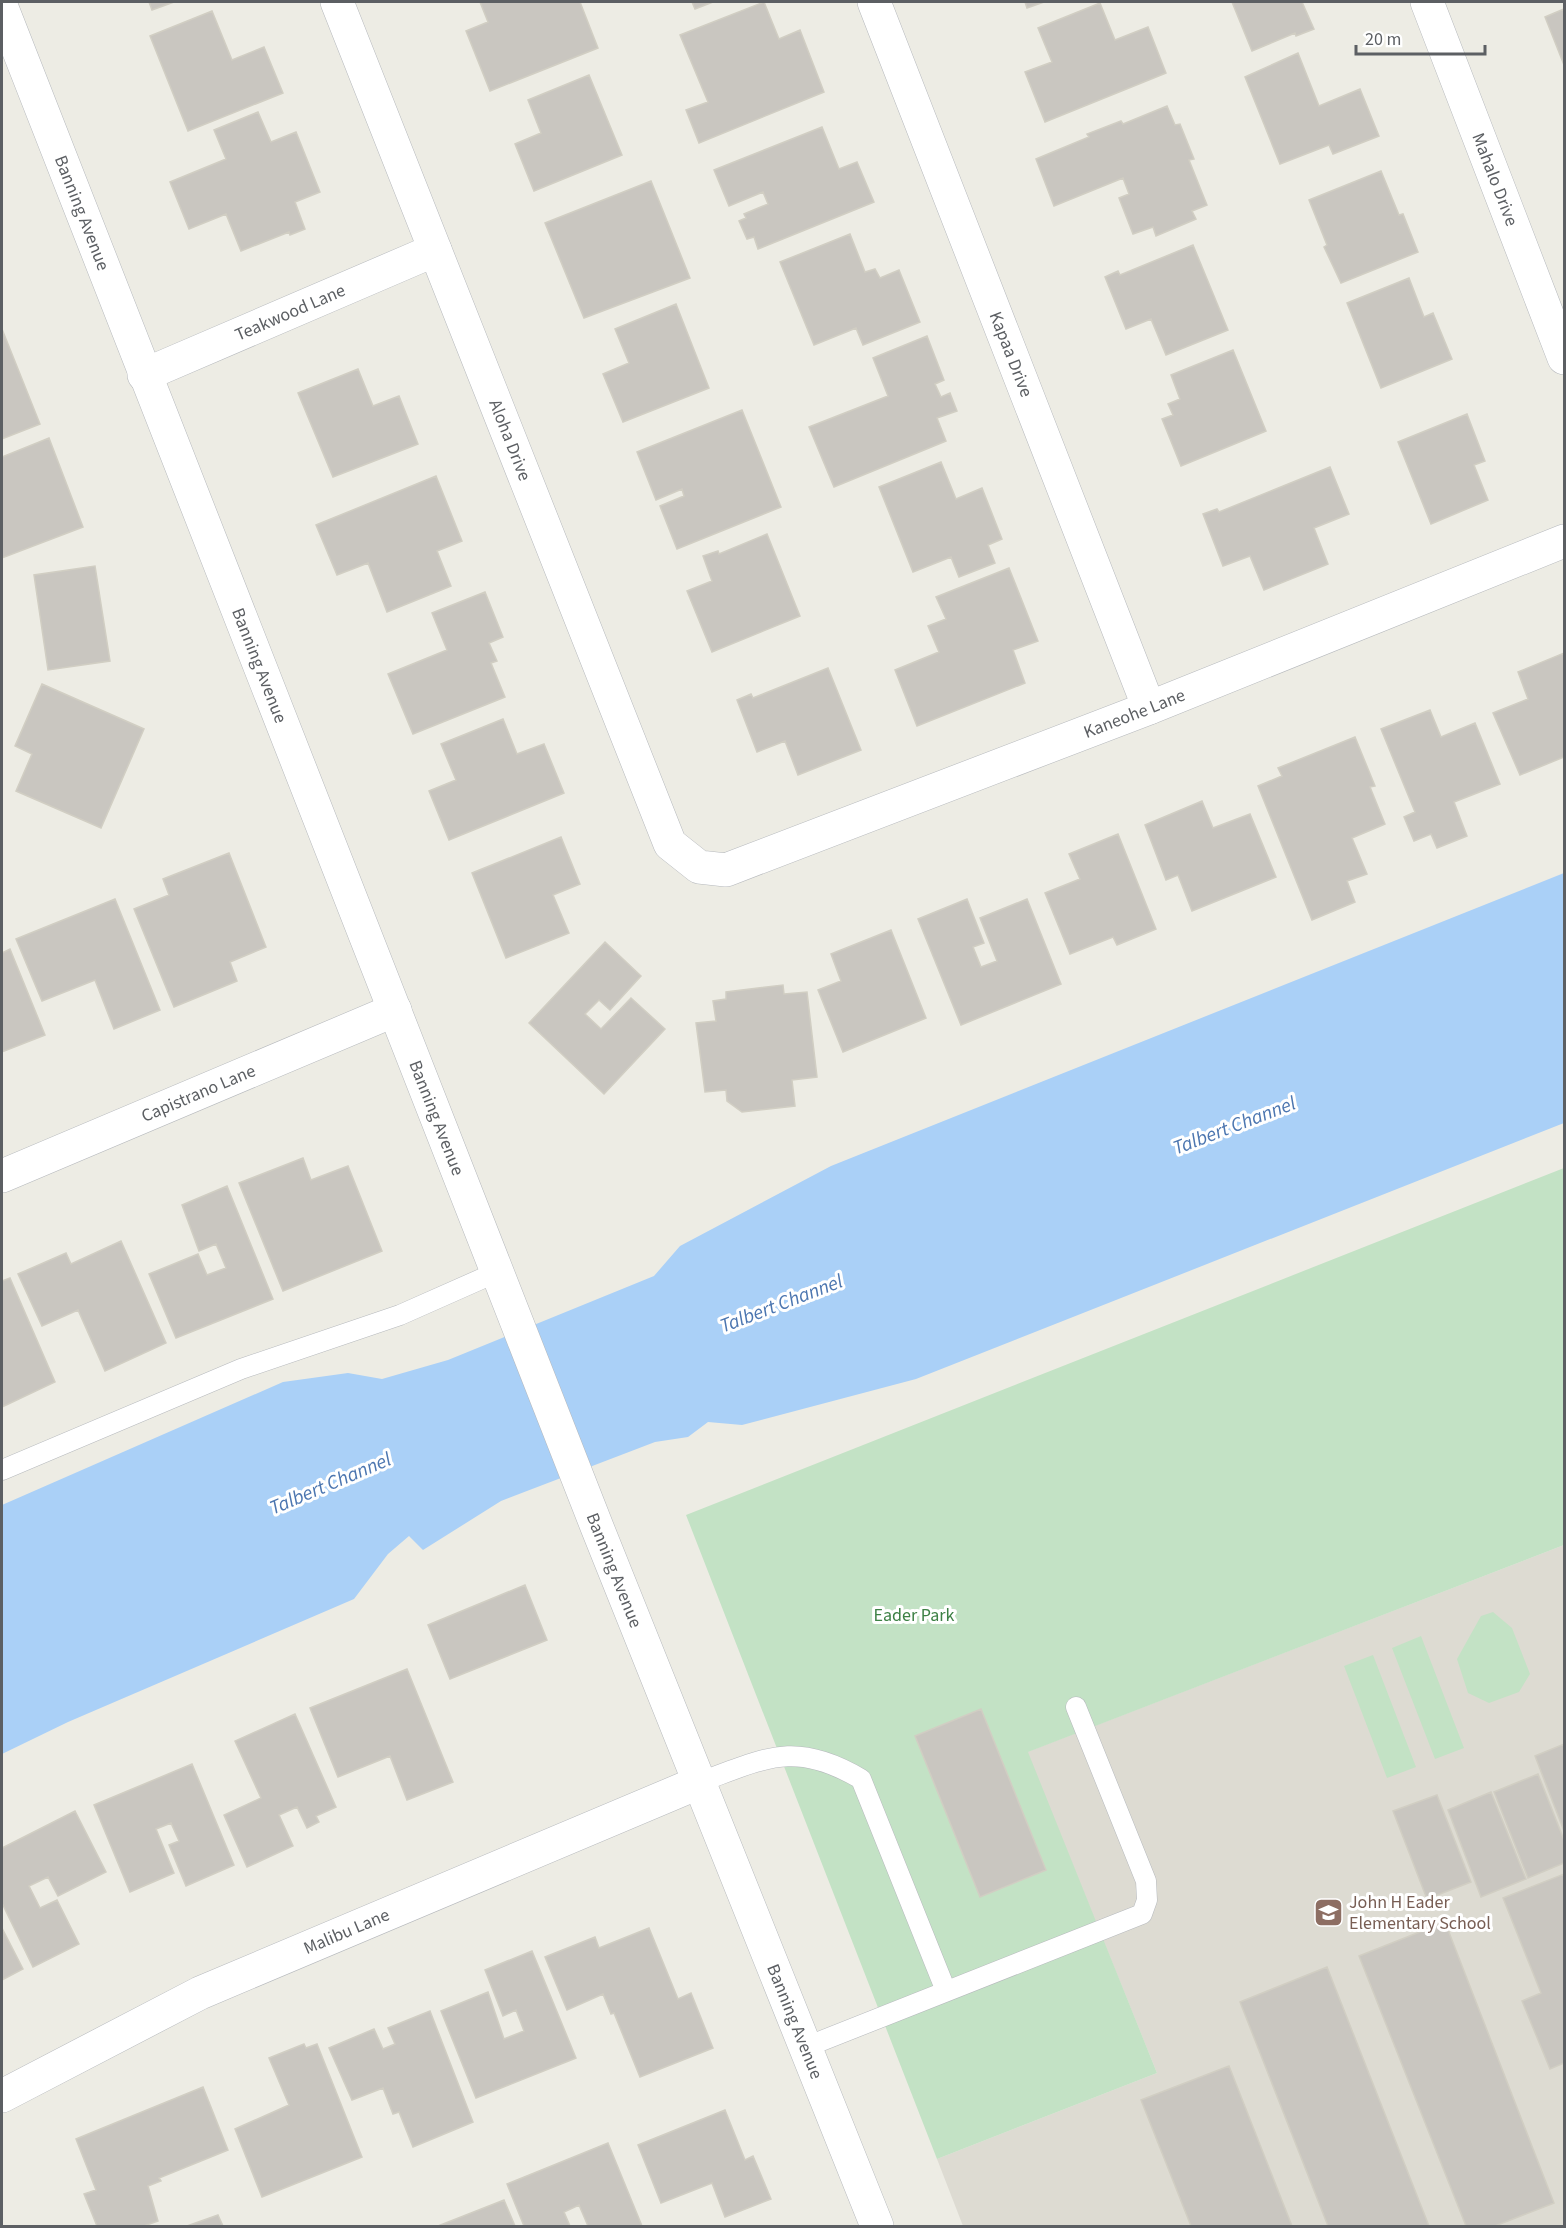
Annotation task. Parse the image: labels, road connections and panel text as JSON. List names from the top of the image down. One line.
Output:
{"streets":{"street":["Mahalo Drive","Banning Avenue","Teakwood Lane","Kapaa Drive","Aloha Drive","Kaneohe Lane","Capistrano Lane","Malibu Lane"]},"crossings":[["Banning Avenue","Teakwood Lane"],["Banning Avenue","Capistrano Lane"],["Banning Avenue","Malibu Lane"],["Teakwood Lane","Aloha Drive"],["Kapaa Drive","Kaneohe Lane"],["Aloha Drive","Kaneohe Lane"]],"water":["Talbert Channel"],"parks":["Eader Park"],"places":{"school or university":["John H Eader Elementary School"]},"scale_bar":"20 m"}
